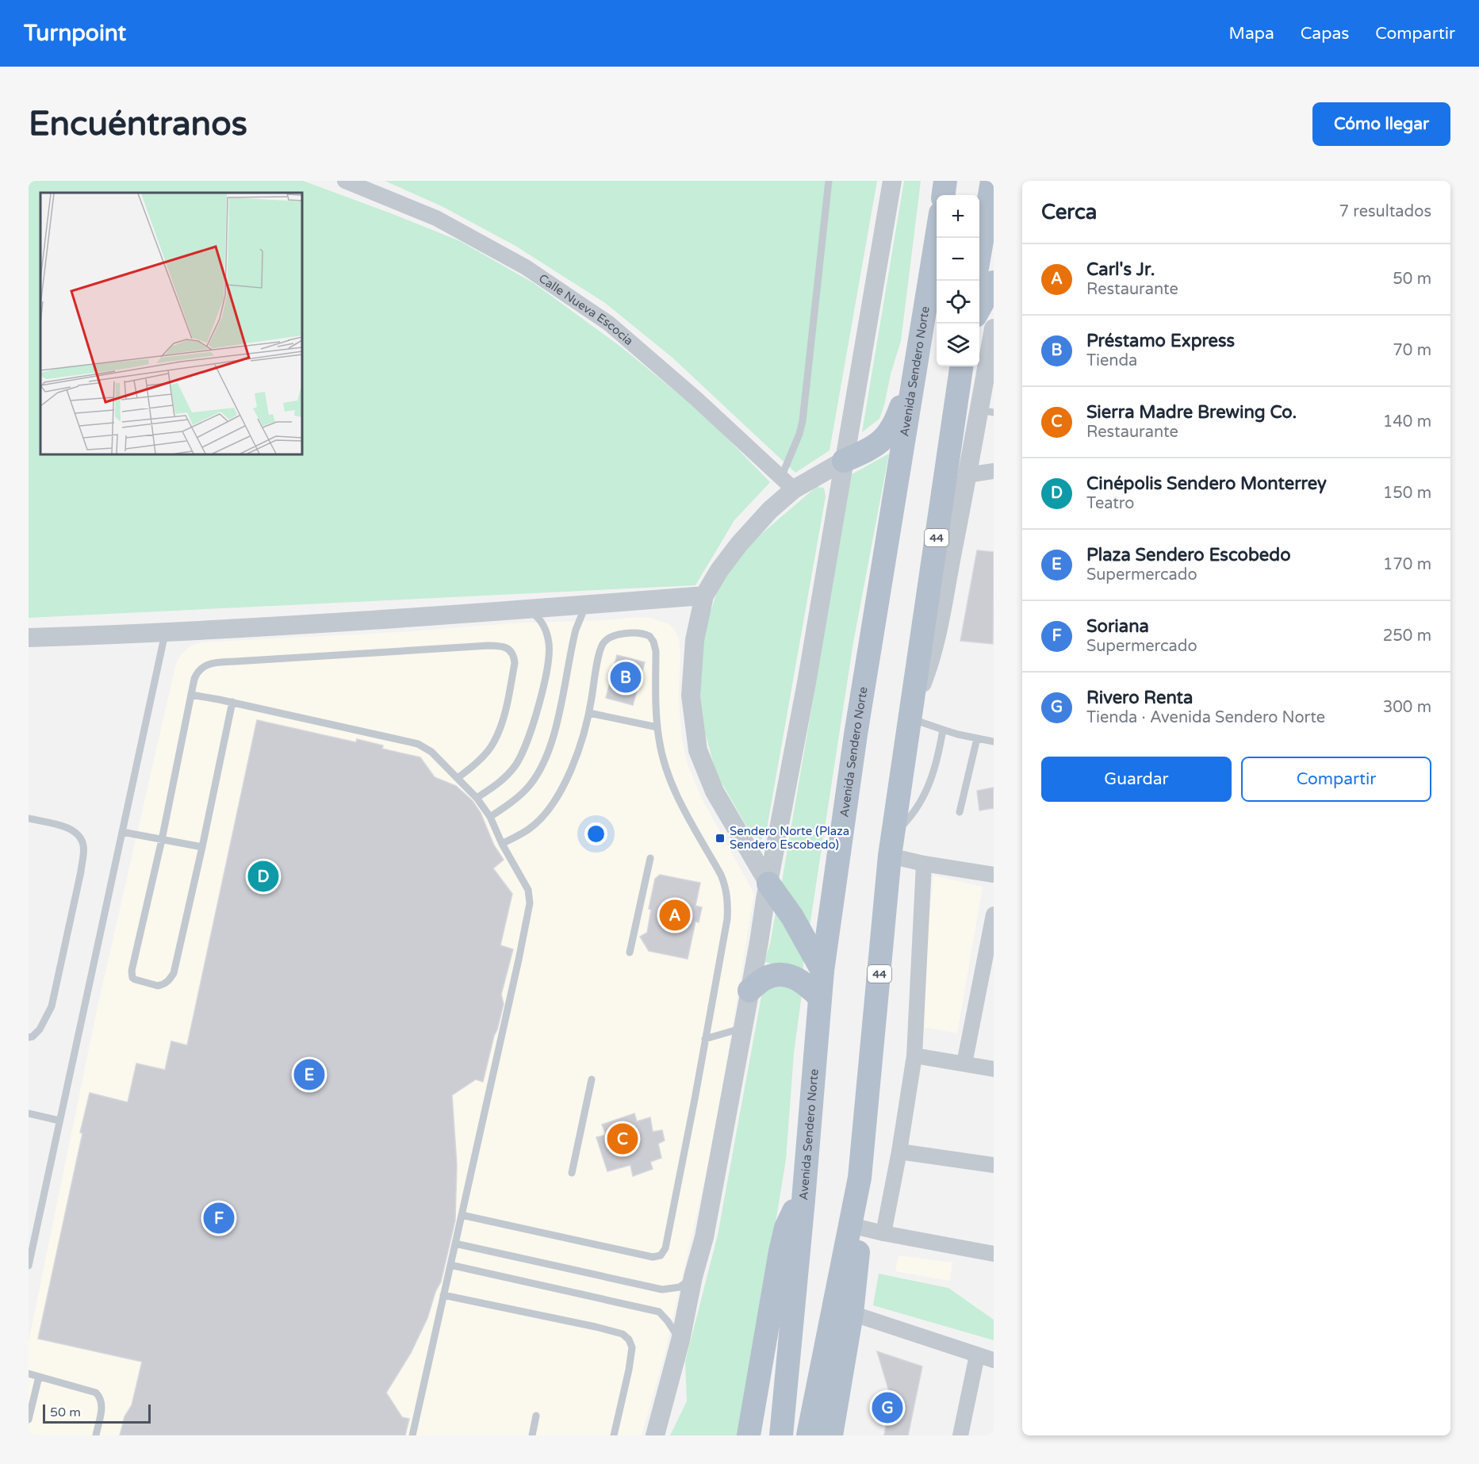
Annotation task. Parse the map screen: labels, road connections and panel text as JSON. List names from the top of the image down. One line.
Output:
{"streets":{"main road":["Avenida Sendero Norte","44"],"street":["Calle Nueva Escocia"]},"places":{"transit":["Sendero Norte (Plaza Sendero Escobedo)"]},"scale_bar":"50 m","page":{"header":"Turnpoint","nav":["Mapa","Capas","Compartir"],"buttons":["Cómo llegar",["Guardar","Compartir"]],"title":"Encuéntranos","heading":["Cerca","7 resultados"],"map_buttons":["+","−"],"list":[{"mark":"A","name":"Carl's Jr.","note":"Restaurante","value":"50 m"},{"mark":"B","name":"Préstamo Express","note":"Tienda","value":"70 m"},{"mark":"C","name":"Sierra Madre Brewing Co.","note":"Restaurante","value":"140 m"},{"mark":"D","name":"Cinépolis Sendero Monterrey","note":"Teatro","value":"150 m"},{"mark":"E","name":"Plaza Sendero Escobedo","note":"Supermercado","value":"170 m"},{"mark":"F","name":"Soriana","note":"Supermercado","value":"250 m"},{"mark":"G","name":"Rivero Renta","note":"Tienda · Avenida Sendero Norte","value":"300 m"}],"pins":["B","D","A","E","C","F","G"],"scale":"50 m"}}
